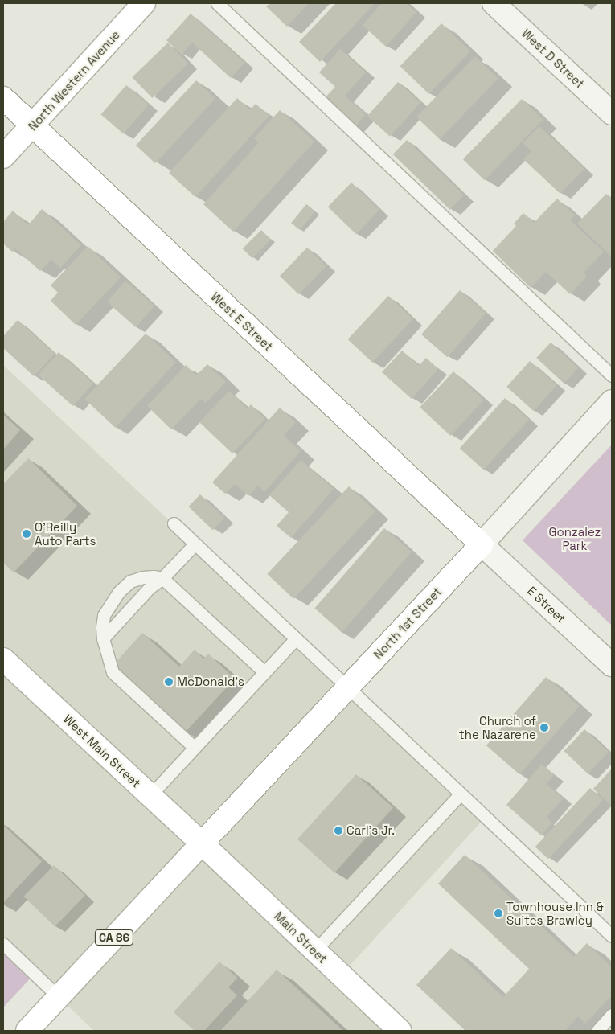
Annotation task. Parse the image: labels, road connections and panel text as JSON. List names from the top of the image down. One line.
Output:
{"streets":{"main road":["North Western Avenue","West E Street","North 1st Street","West Main Street","CA 86","Main Street"],"street":["West D Street","E Street"]},"crossings":[["North Western Avenue","West E Street"],["West E Street","E Street"],["West E Street","North 1st Street"],["E Street","North 1st Street"],["North 1st Street","West Main Street"],["North 1st Street","CA 86"],["North 1st Street","Main Street"],["West Main Street","CA 86"],["West Main Street","Main Street"],["CA 86","Main Street"]],"parks":["Gonzalez Park"],"places":["O'Reilly Auto Parts","McDonald's","Church of the Nazarene","Carl's Jr.","Townhouse Inn & Suites Brawley"]}
